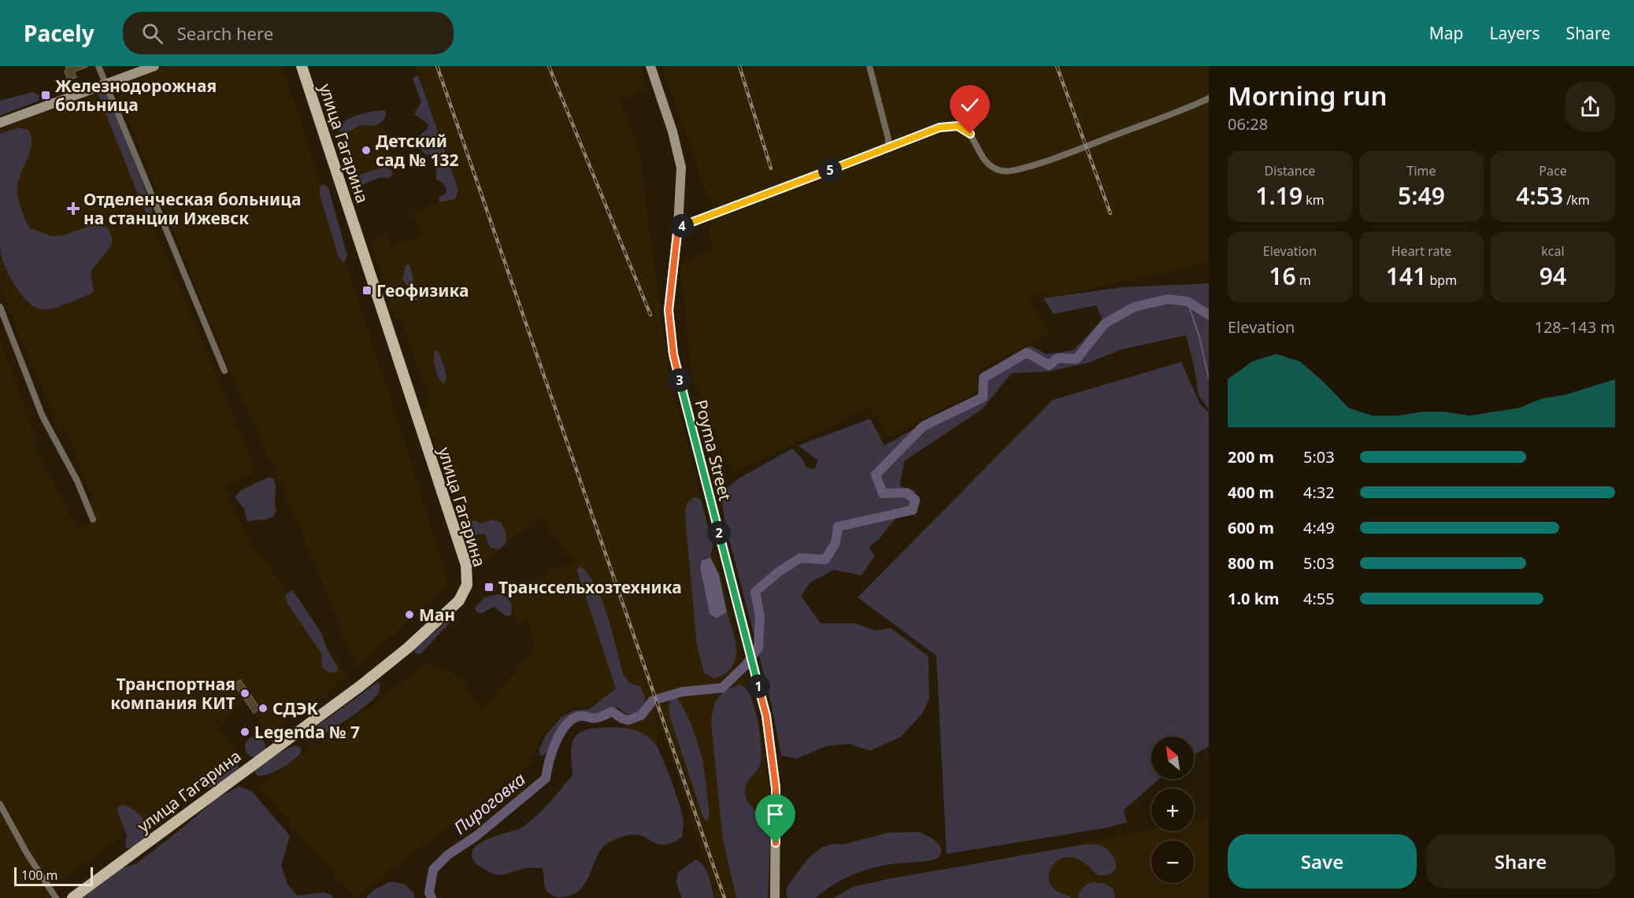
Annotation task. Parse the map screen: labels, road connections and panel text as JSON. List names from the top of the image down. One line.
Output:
{"streets":{"main road":["улица Гагарина","Poyma Street"]},"water":["Пироговка"],"places":{"transit":["Железнодорожная больница","Геофизика","Транссельхозтехника"],"other":["Детский сад № 132","Ман","Транспортная компания КИТ","СДЭК","Legenda № 7"],"health":["Отделенческая больница на станции Ижевск"]},"scale_bar":"100 m","north":"top left","page":{"header":"Pacely","search":"Search here","nav":["Map","Layers","Share"],"heading":["Morning run","06:28"],"stats":[["Distance","1.19 km"],["Time","5:49"],["Pace","4:53 /km"],["Elevation","16 m"],["Heart rate","141 bpm"],["kcal","94"]],"pins":["5","4","3","2","1"],"chart":["Elevation","128–143 m"],"list":[{"name":"200 m","note":"5:03"},{"name":"400 m","note":"4:32"},{"name":"600 m","note":"4:49"},{"name":"800 m","note":"5:03"},{"name":"1.0 km","note":"4:55"}],"map_buttons":["+","−"],"buttons":["Save","Share"],"scale":"100 m"}}
